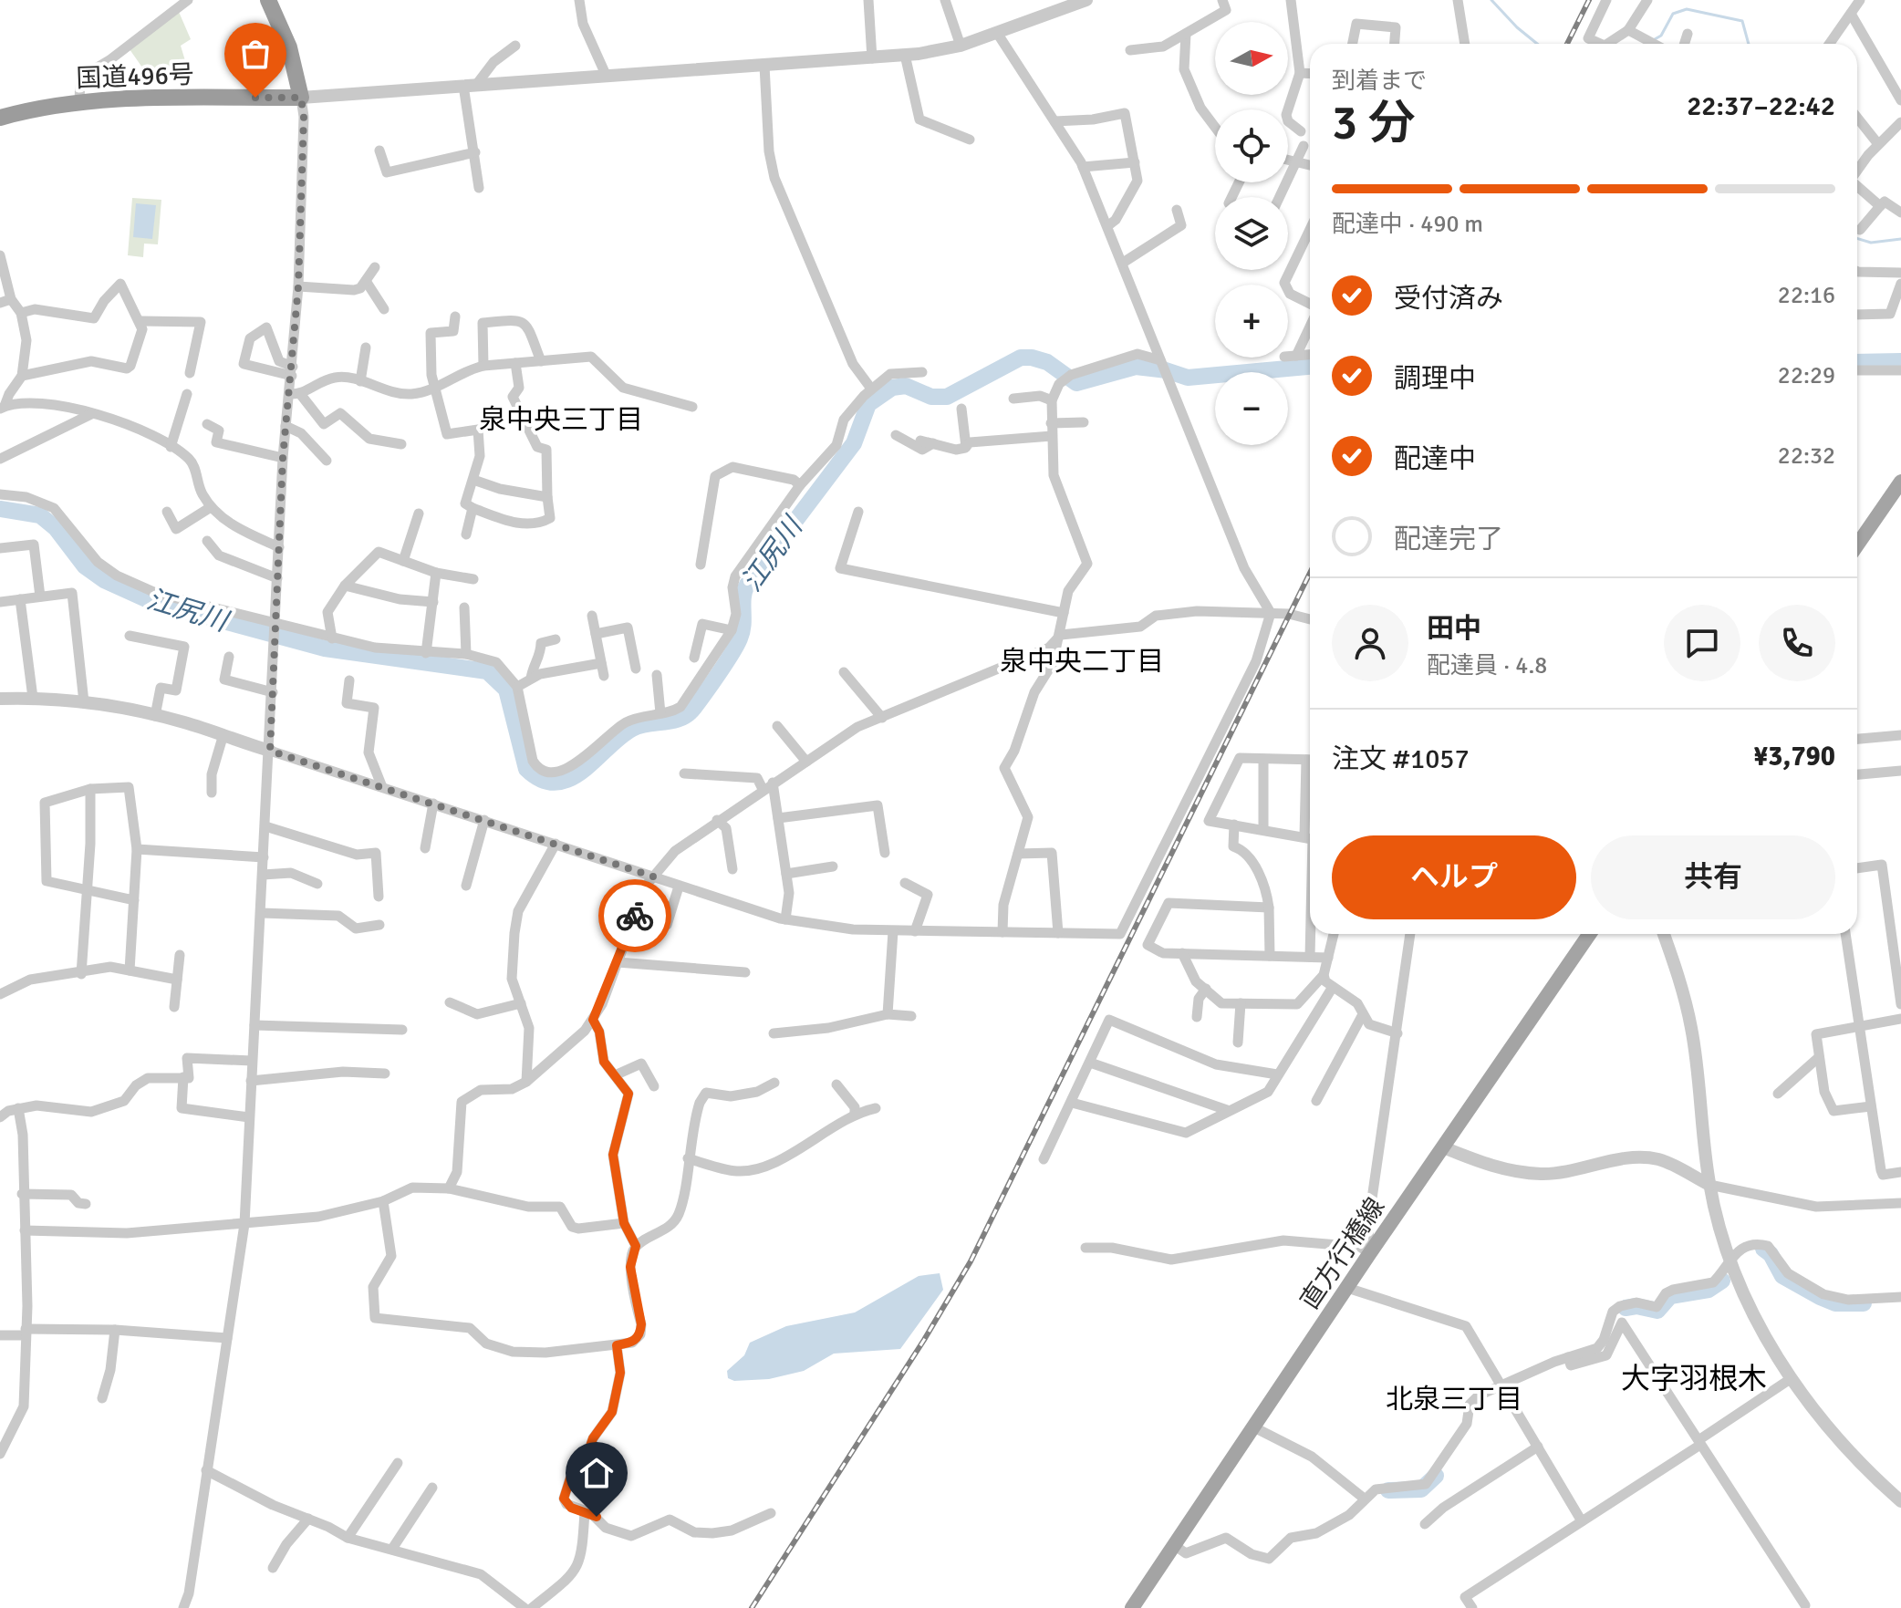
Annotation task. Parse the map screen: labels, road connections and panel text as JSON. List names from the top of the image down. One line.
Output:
{"streets":{"highway":["国道496号"],"main road":["直方行橋線"]},"districts":["泉中央三丁目","泉中央二丁目","大字羽根木","北泉三丁目"],"water":["江尻川"],"north":"right","page":{"map_buttons":["+","−"],"heading":["3 分","到着まで","22:37–22:42"],"panel":["田中","配達員 · 4.8","注文 #1057","¥3,790"],"bar":"配達中 · 490 m","list":[["受付済み","22:16"],["調理中","22:29"],["配達中","22:32"],"配達完了"],"buttons":["ヘルプ","共有"]}}
